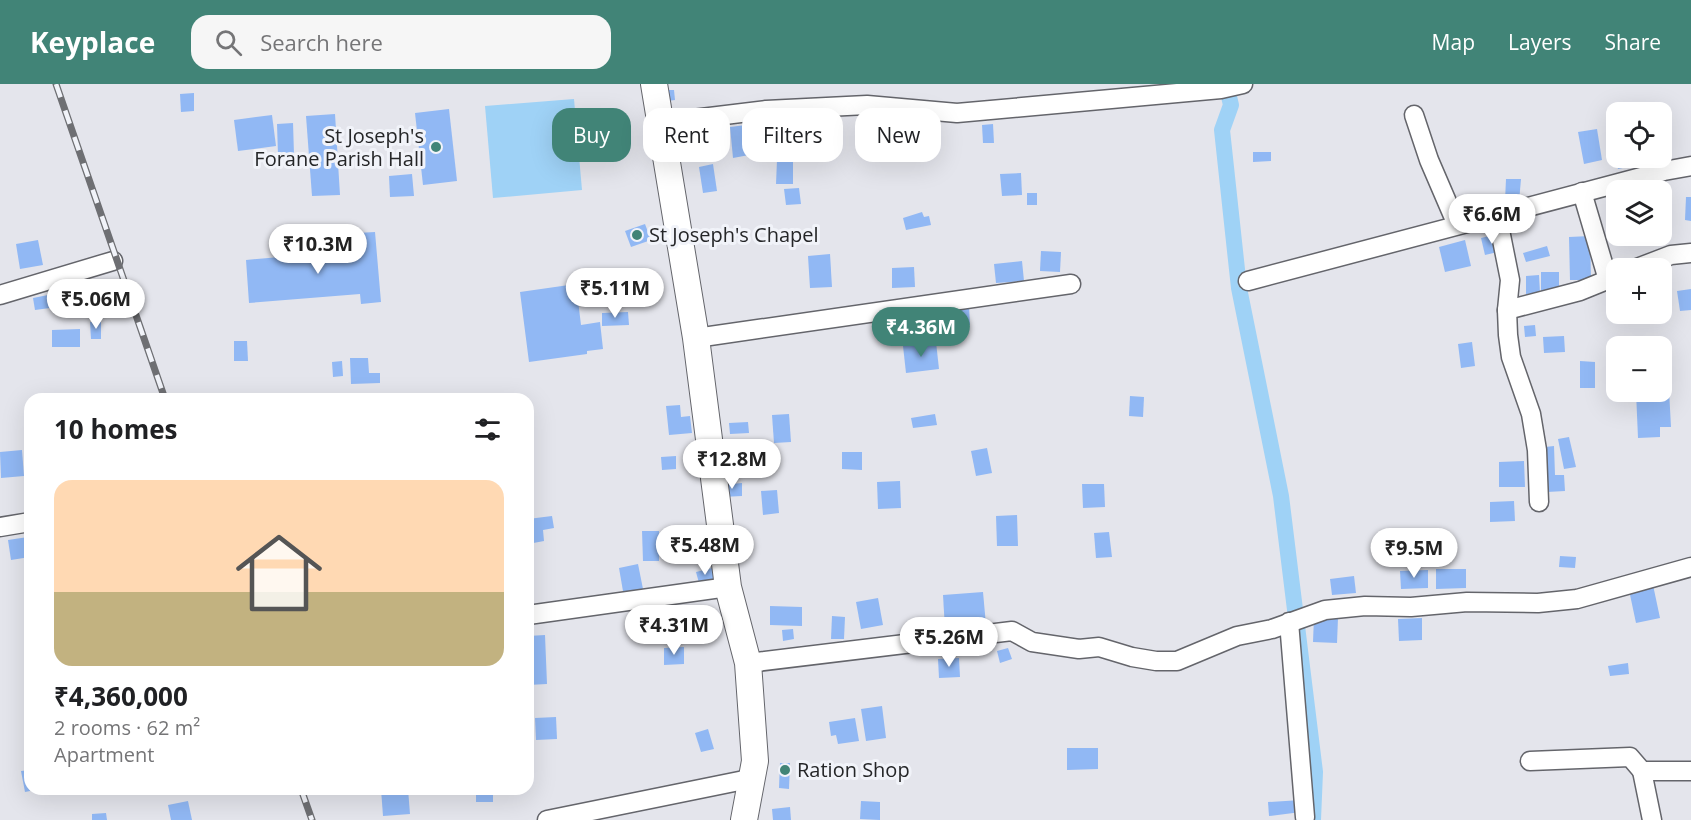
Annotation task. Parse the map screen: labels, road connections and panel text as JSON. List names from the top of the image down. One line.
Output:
{"places":["St Joseph's Forane Parish Hall","St Joseph's Chapel","Ration Shop"],"page":{"header":"Keyplace","search":"Search here","nav":["Map","Layers","Share"],"map_buttons":["+","−"],"chip":["Buy","Rent","Filters","New"],"price":["₹6.6M","₹10.3M","₹5.11M","₹5.06M","₹4.36M","₹12.8M","₹5.48M","₹9.5M","₹4.31M","₹5.26M"],"heading":"10 homes","list":[{"name":"₹4,360,000","note":"2 rooms · 62 m² · Apartment"}]}}
